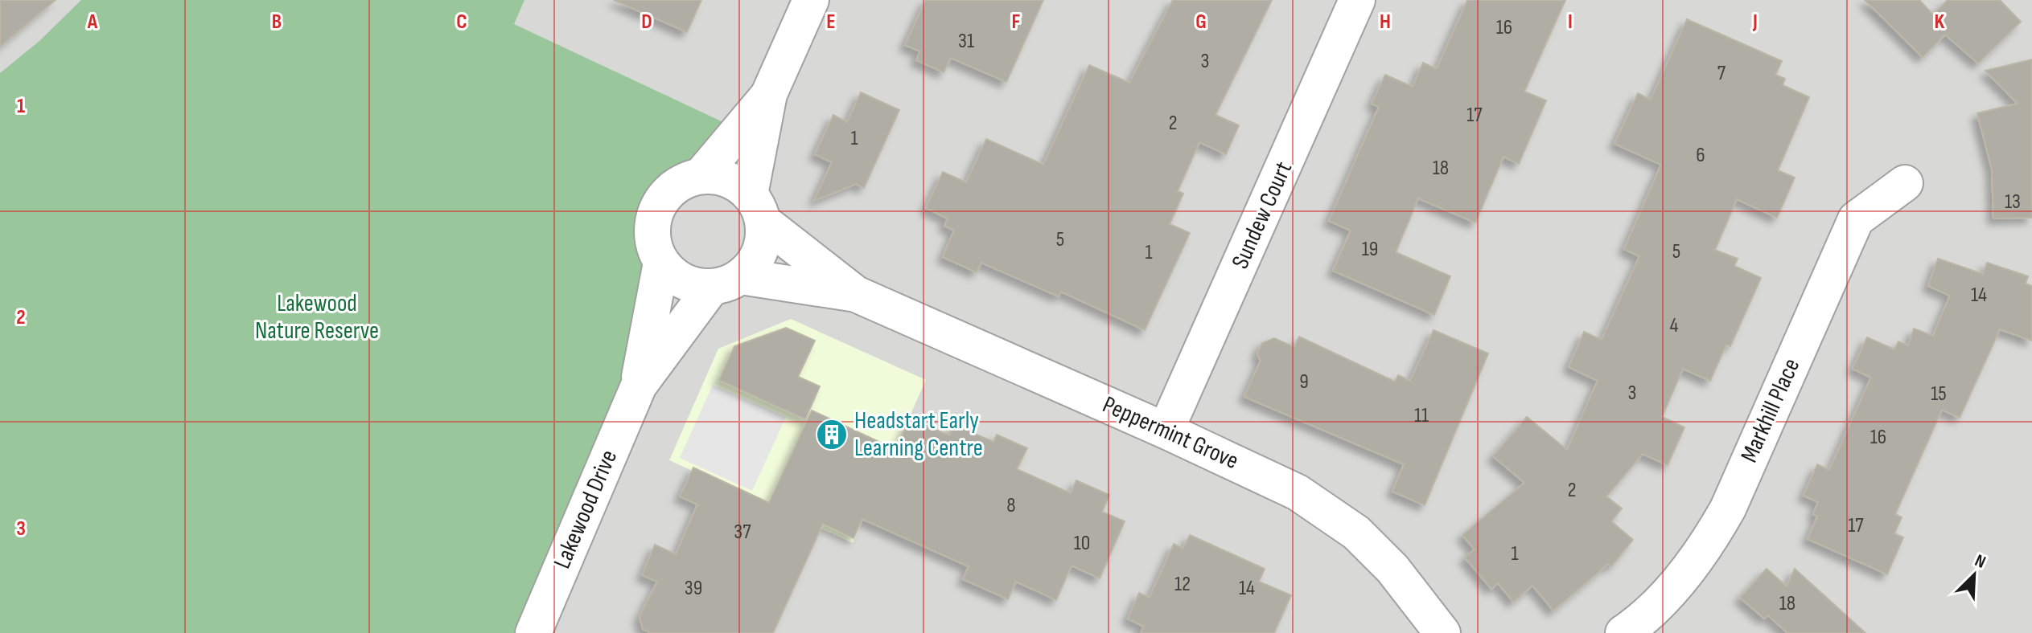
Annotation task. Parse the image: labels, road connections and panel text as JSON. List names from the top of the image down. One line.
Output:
{"streets":{"street":["Sundew Court","Markhill Place","Peppermint Grove","Lakewood Drive"]},"crossings":[["Sundew Court","Peppermint Grove"],["Peppermint Grove","Lakewood Drive"]],"parks":["Lakewood Nature Reserve"],"places":{"building":["Headstart Early Learning Centre"]},"house_numbers":["16","31","3","7","17","2","1","6","18","13","5","19","5","1","14","4","9","3","15","11","16","2","8","17","37","10","1","12","39","14","18"],"north":"top right","grid":{"columns":["A","B","C","D","E","F","G","H","I","J","K"],"rows":["1","2","3"]}}
